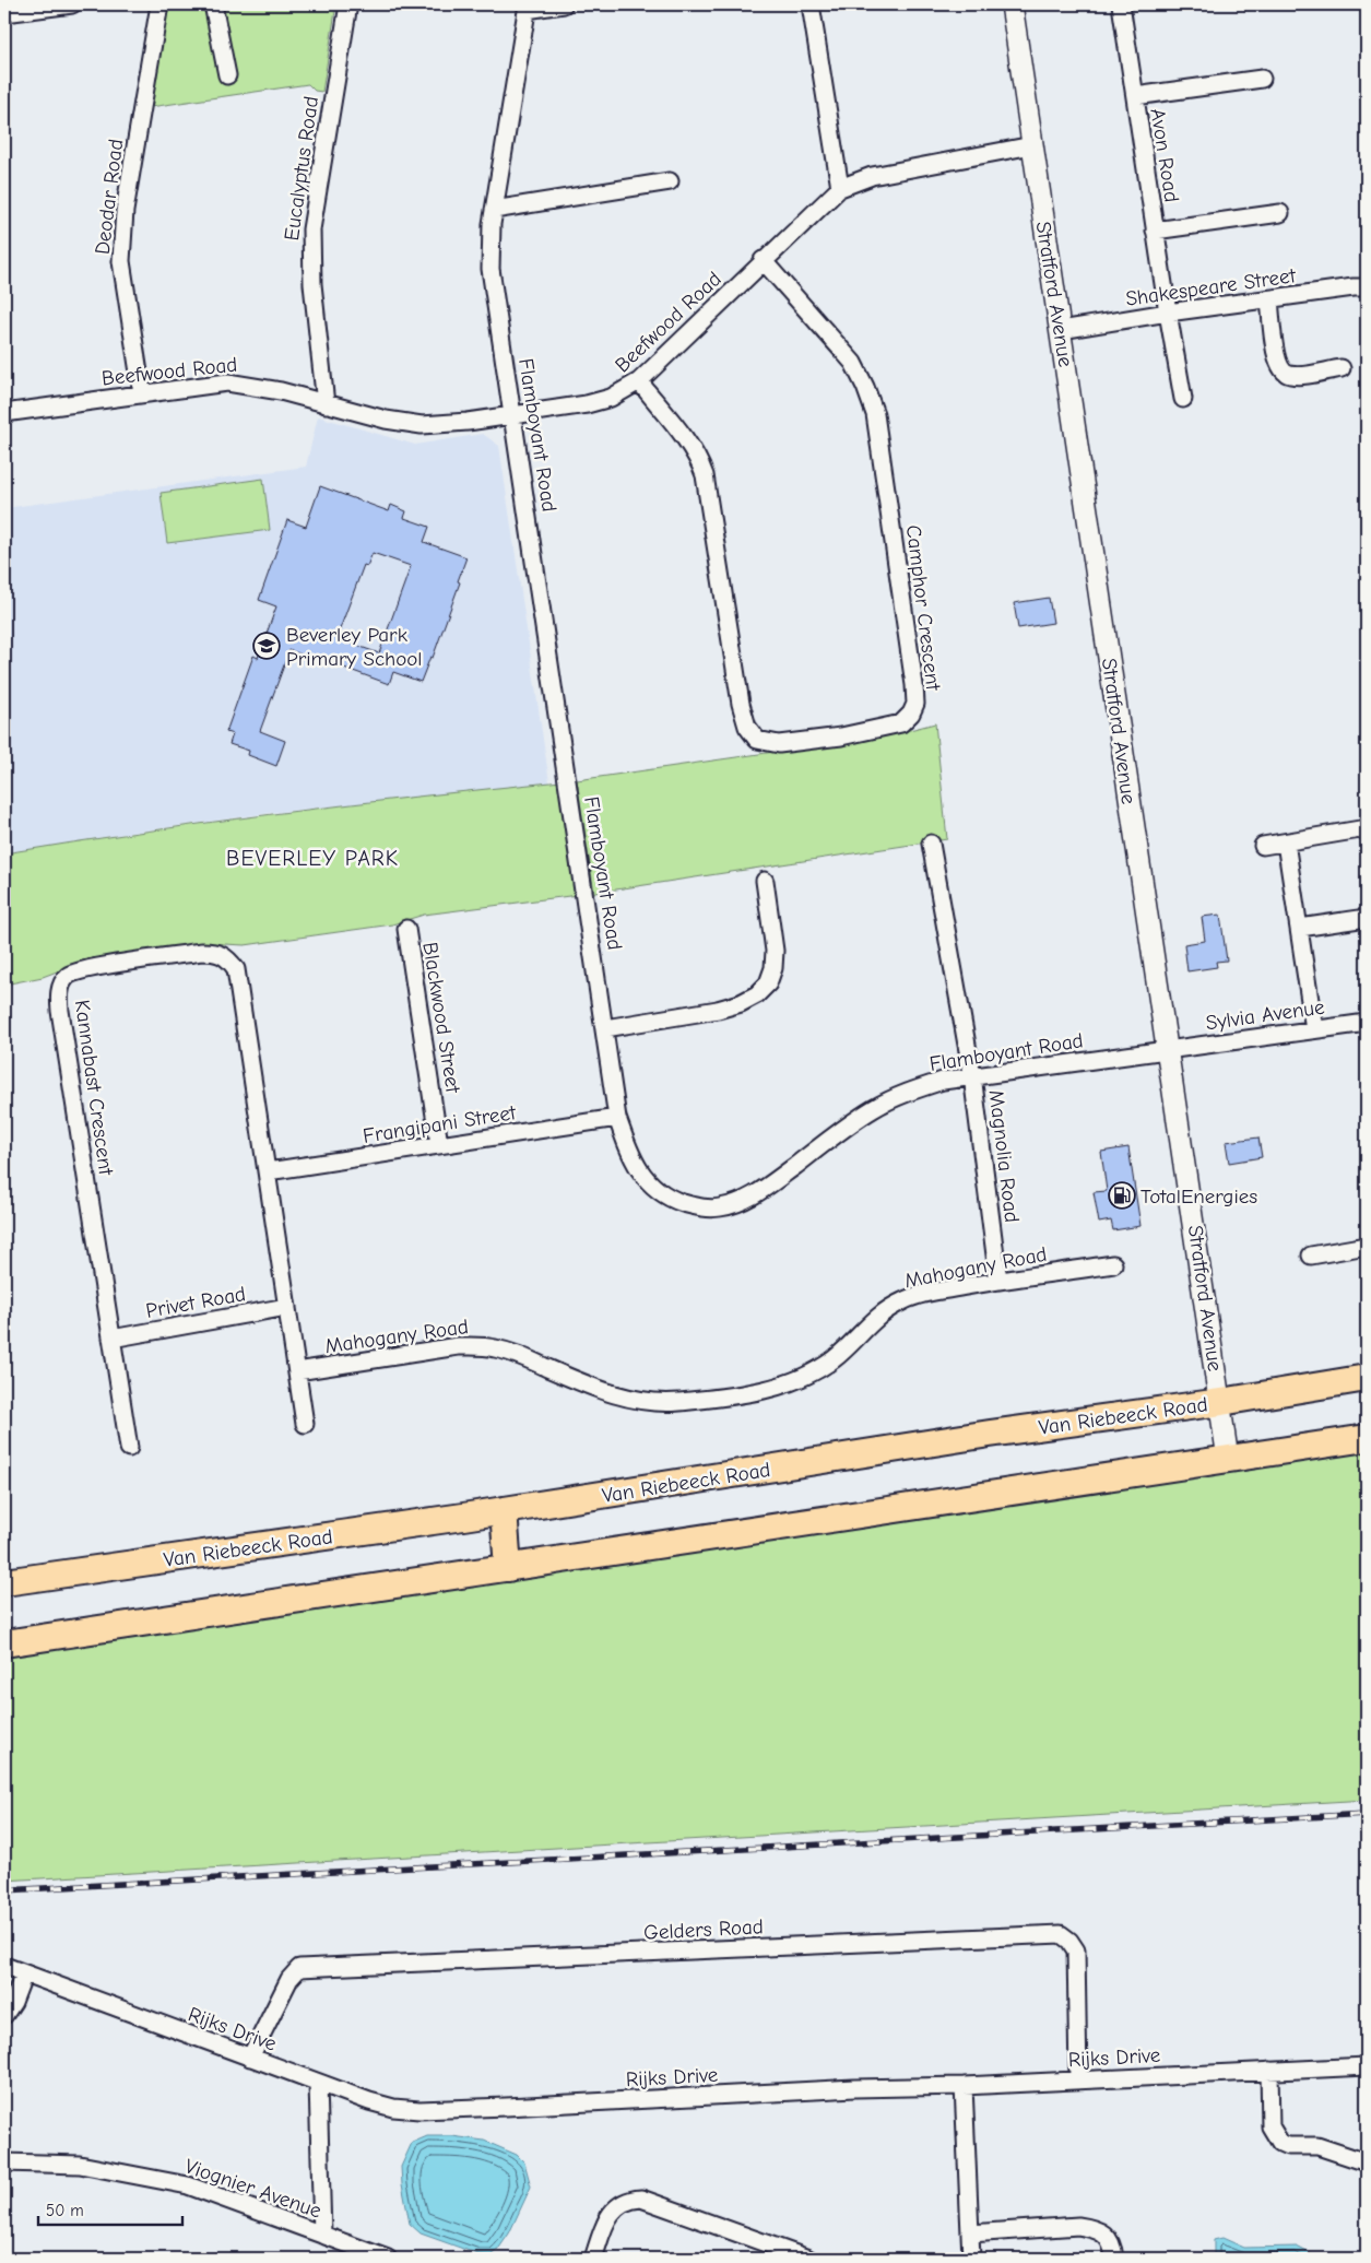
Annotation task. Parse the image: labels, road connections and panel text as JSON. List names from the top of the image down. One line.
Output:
{"streets":{"main road":["Van Riebeeck Road"],"street":["Avon Road","Eucalyptus Road","Deodar Road","Shakespeare Street","Stratford Avenue","Beefwood Road","Flamboyant Road","Camphor Crescent","Sylvia Avenue","Blackwood Street","Kannabast Crescent","Frangipani Street","Magnolia Road","Mahogany Road","Privet Road","Gelders Road","Rijks Drive","Viognier Avenue"]},"crossings":[["Avon Road","Shakespeare Street"],["Eucalyptus Road","Beefwood Road"],["Deodar Road","Beefwood Road"],["Shakespeare Street","Stratford Avenue"],["Stratford Avenue","Beefwood Road"],["Stratford Avenue","Flamboyant Road"],["Stratford Avenue","Sylvia Avenue"],["Stratford Avenue","Van Riebeeck Road"],["Beefwood Road","Flamboyant Road"],["Beefwood Road","Camphor Crescent"],["Flamboyant Road","Sylvia Avenue"],["Flamboyant Road","Frangipani Street"],["Flamboyant Road","Magnolia Road"],["Blackwood Street","Frangipani Street"],["Kannabast Crescent","Frangipani Street"],["Kannabast Crescent","Mahogany Road"],["Kannabast Crescent","Privet Road"],["Magnolia Road","Mahogany Road"],["Gelders Road","Rijks Drive"]],"districts":["BEVERLEY PARK"],"places":{"school or university":["Beverley Park Primary School"],"fuel station":["TotalEnergies"]},"scale_bar":"50 m"}
